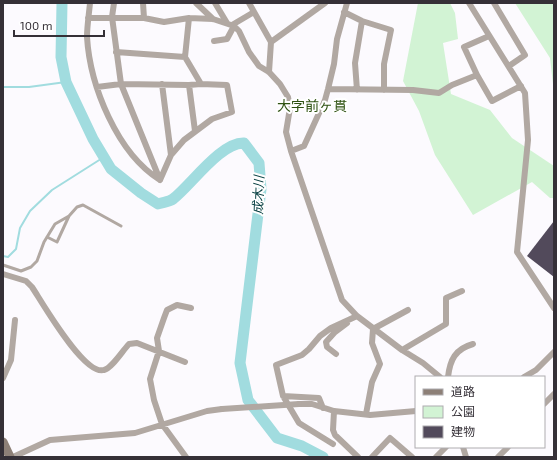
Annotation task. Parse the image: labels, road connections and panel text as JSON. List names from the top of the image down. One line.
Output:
{"districts":["大字前ヶ貫"],"water":["成木川"],"legend":["道路","公園","建物"],"scale_bar":"100 m"}
